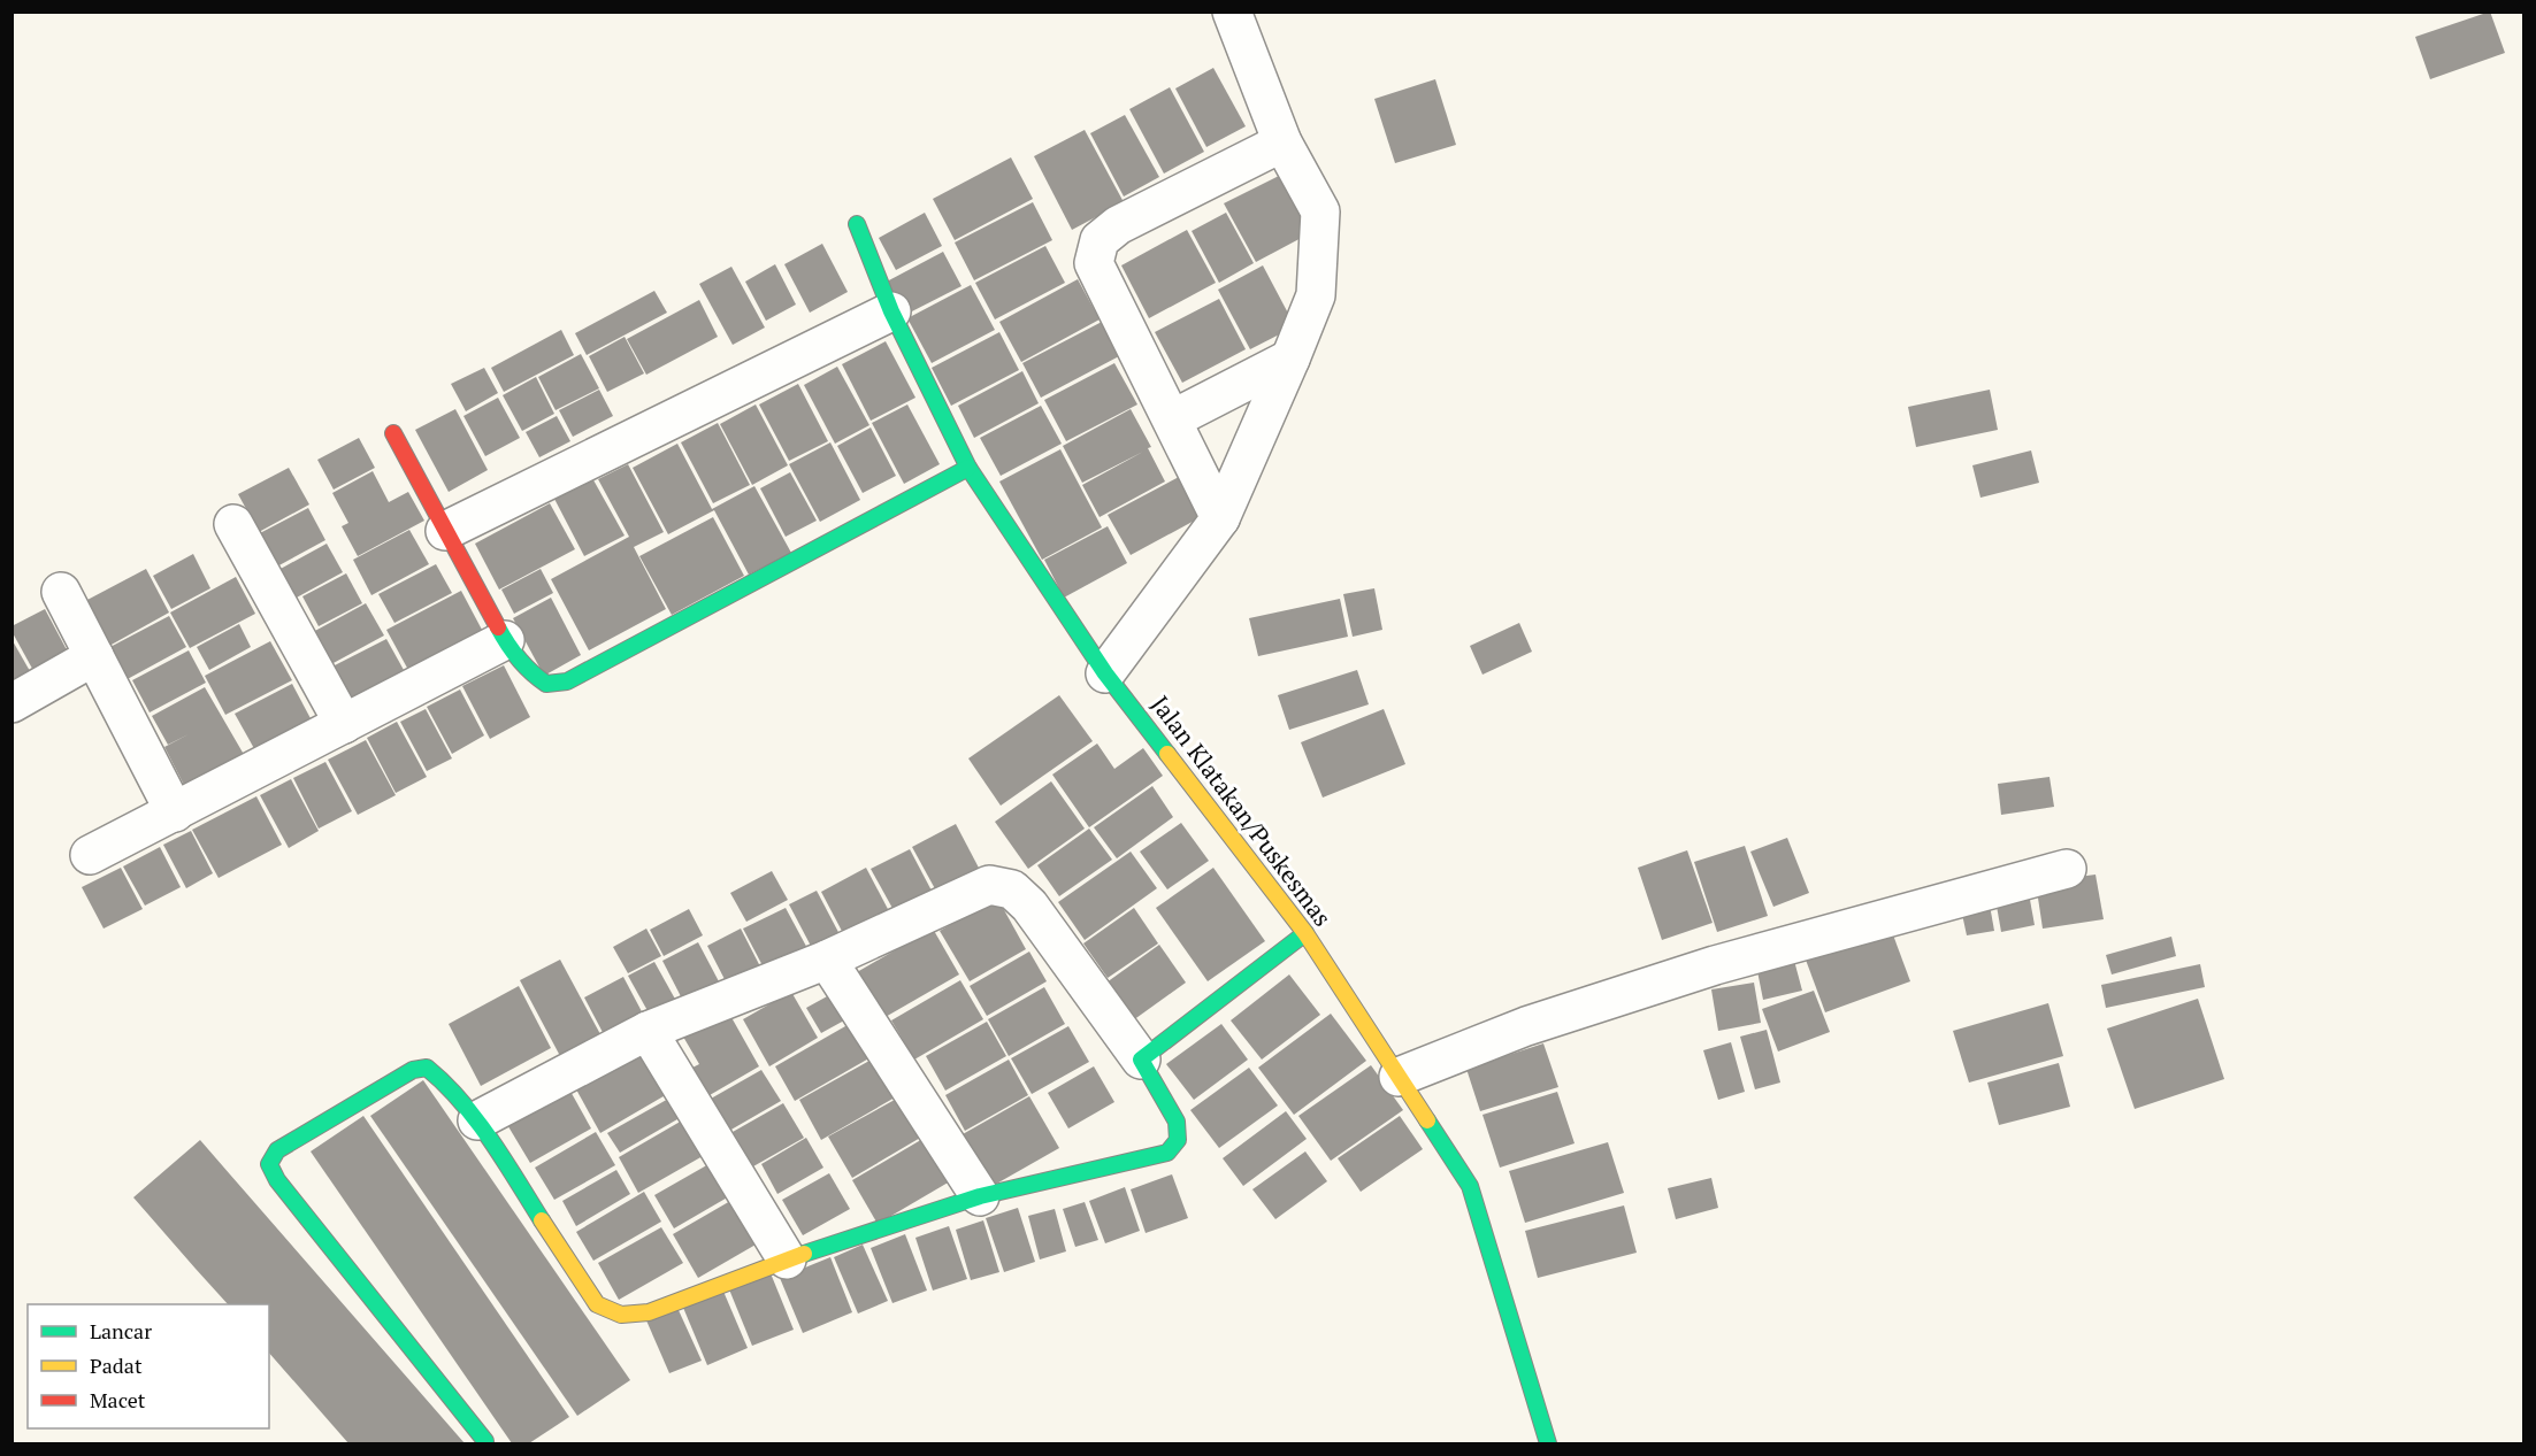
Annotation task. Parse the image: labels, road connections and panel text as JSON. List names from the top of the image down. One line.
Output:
{"streets":{"street":["Jalan Klatakan/Puskesmas"]},"legend":["Lancar","Padat","Macet"]}
